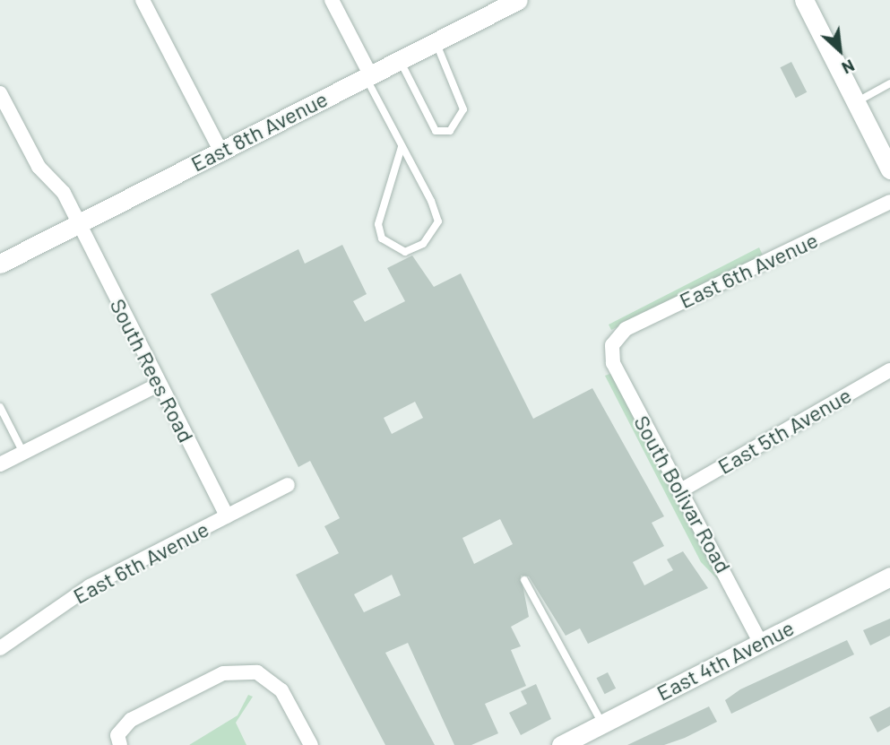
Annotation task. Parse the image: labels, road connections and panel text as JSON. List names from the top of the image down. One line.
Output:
{"streets":{"street":["East 8th Avenue","East 6th Avenue","South Rees Road","East 5th Avenue","South Bolivar Road","East 4th Avenue"]},"crossings":[["East 8th Avenue","South Rees Road"],["East 6th Avenue","South Rees Road"],["East 6th Avenue","South Bolivar Road"],["East 5th Avenue","South Bolivar Road"],["South Bolivar Road","East 4th Avenue"]],"north":"bottom right"}
